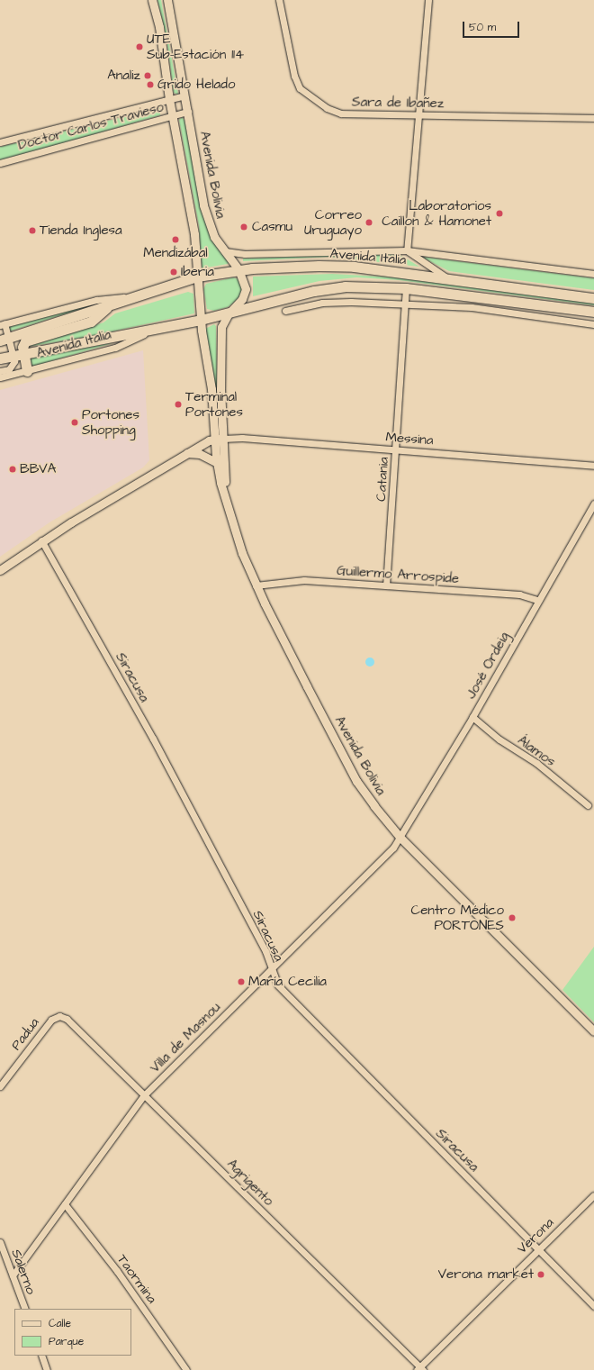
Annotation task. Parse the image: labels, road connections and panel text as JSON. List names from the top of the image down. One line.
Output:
{"streets":{"main road":["Avenida Italia"],"street":["Sara de Ibañez","Doctor Carlos Travieso","Avenida Bolivia","Messina","Catania","Guillermo Arrospide","José Ordeig","Siracusa","Álamos","Padua","Villa de Masnou","Agrigento","Verona","Salerno","Taormina"]},"crossings":[["Doctor Carlos Travieso","Avenida Bolivia"],["Avenida Bolivia","Avenida Italia"],["Avenida Bolivia","Messina"],["Avenida Bolivia","Guillermo Arrospide"],["Avenida Bolivia","José Ordeig"],["Avenida Bolivia","Villa de Masnou"],["Avenida Italia","Catania"],["Messina","Catania"],["Catania","Guillermo Arrospide"],["Guillermo Arrospide","José Ordeig"],["José Ordeig","Álamos"],["José Ordeig","Villa de Masnou"],["Siracusa","Villa de Masnou"],["Siracusa","Verona"],["Padua","Agrigento"],["Villa de Masnou","Agrigento"],["Villa de Masnou","Salerno"],["Villa de Masnou","Taormina"],["Agrigento","Verona"]],"places":["UTE Sub-Estación 114","Analiz","Grido Helado","Laboratorios Caillon & Hamonet","Correo Uruguayo","Casmu","Tienda Inglesa","Mendizábal","Iberia","Terminal Portones","Portones Shopping","BBVA","Centro Médico PORTONES","María Cecilia","Verona market"],"legend":["Calle","Parque"],"scale_bar":"50 m"}
